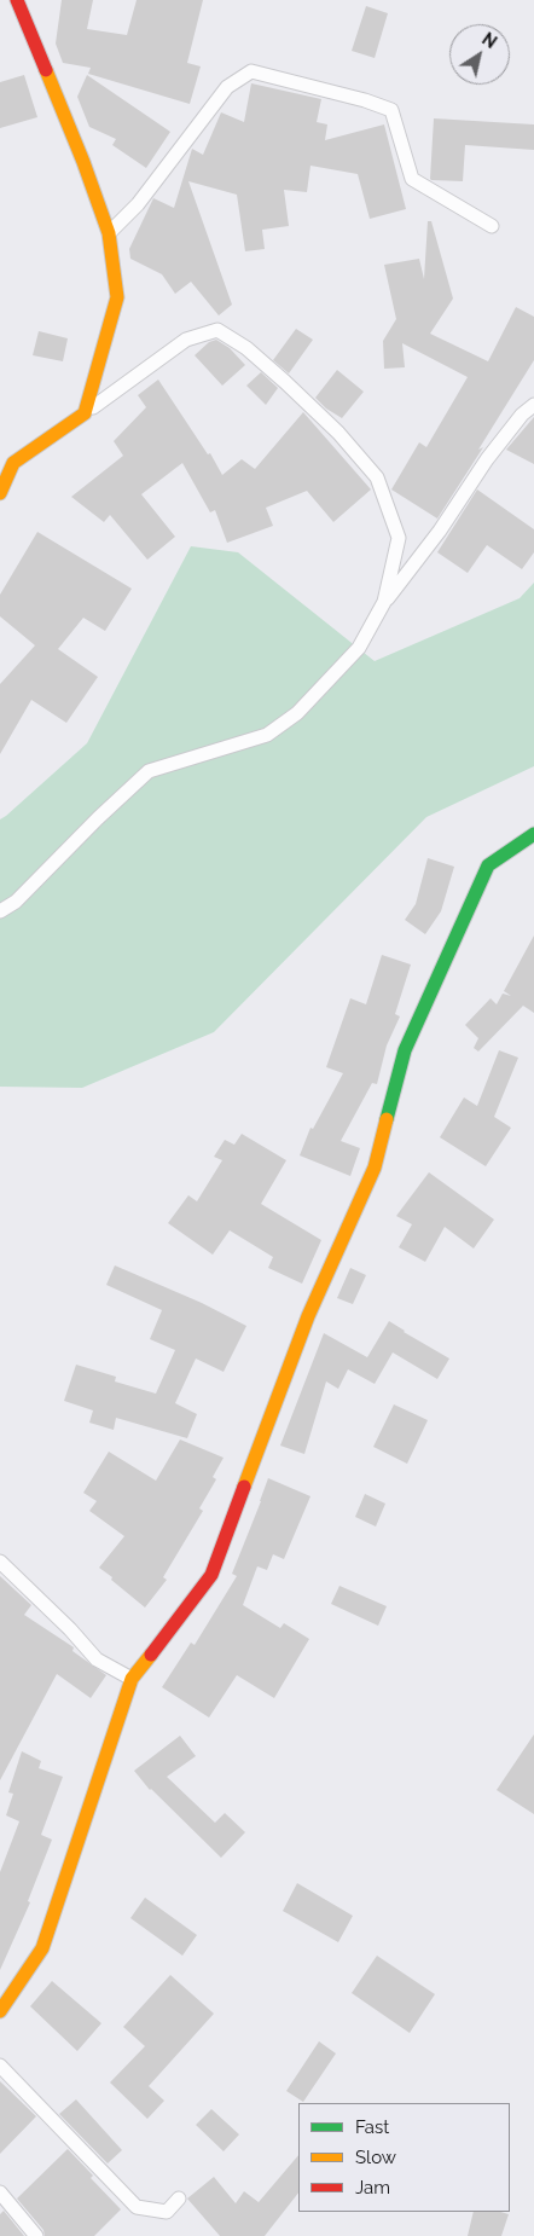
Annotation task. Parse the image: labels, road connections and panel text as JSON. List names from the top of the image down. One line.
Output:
{"legend":["Fast","Slow","Jam"],"north":"top right"}
